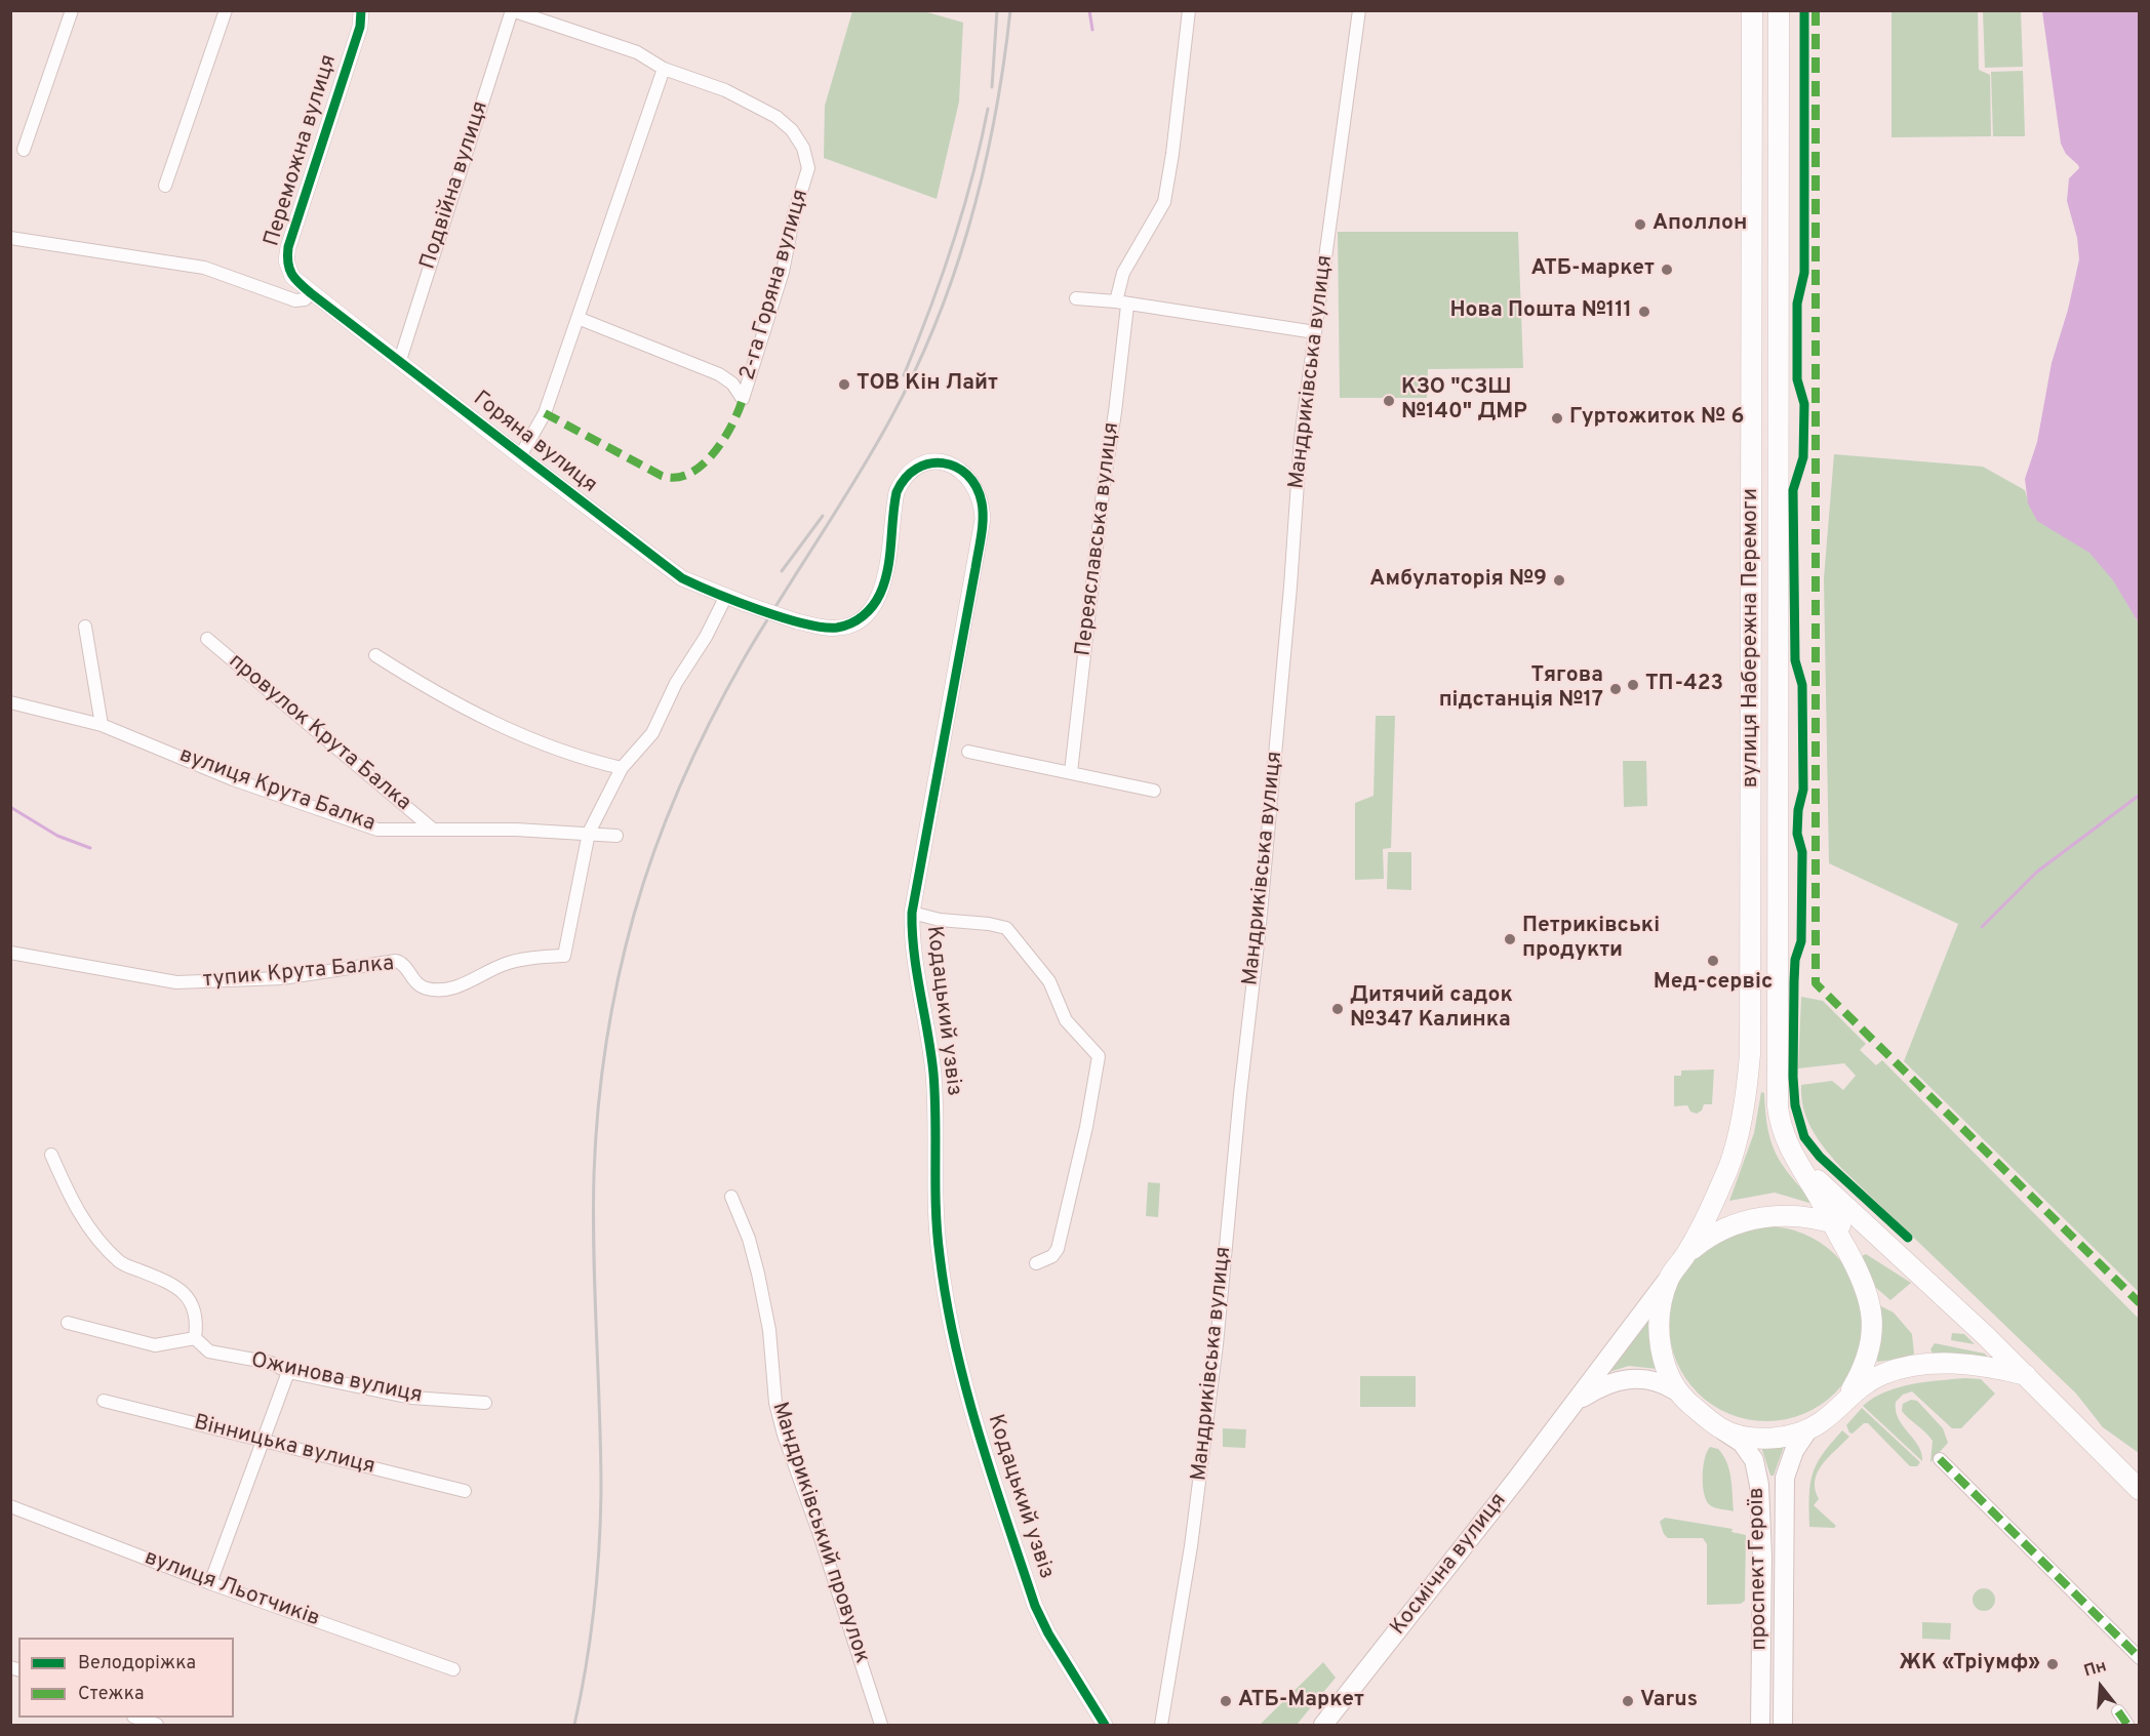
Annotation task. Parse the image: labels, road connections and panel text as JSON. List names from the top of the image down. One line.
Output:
{"streets":{"main road":["вулиця Набережна Перемоги","Космічна вулиця","проспект Героїв"],"street":["Переможна вулиця","Подвійна вулиця","2-га Горяна вулиця","Мандриківська вулиця","Горяна вулиця","Переяславська вулиця","провулок Крута Балка","вулиця Крута Балка","тупик Крута Балка","Кодацький узвіз","Ожинова вулиця","Вінницька вулиця","Мандриківський провулок","вулиця Льотчиків"]},"crossings":[["Переможна вулиця","Горяна вулиця"],["Подвійна вулиця","2-га Горяна вулиця"],["Подвійна вулиця","Горяна вулиця"],["Горяна вулиця","Кодацький узвіз"],["вулиця Набережна Перемоги","Космічна вулиця"],["вулиця Набережна Перемоги","проспект Героїв"],["провулок Крута Балка","вулиця Крута Балка"],["вулиця Крута Балка","тупик Крута Балка"],["Космічна вулиця","проспект Героїв"]],"places":["Аполлон","АТБ-маркет","Нова Пошта №111","ТОВ Кін Лайт","КЗО \"СЗШ №140\" ДМР","Гуртожиток № 6","Амбулаторія №9","ТП-423","Тягова пiдстанцiя №17","Петриківські продукти","Мед-сервіс","Дитячий садок №347 Калинка","ЖК «Тріумф»","АТБ-Маркет","Varus"],"legend":["Велодоріжка","Стежка"],"north":"top"}
